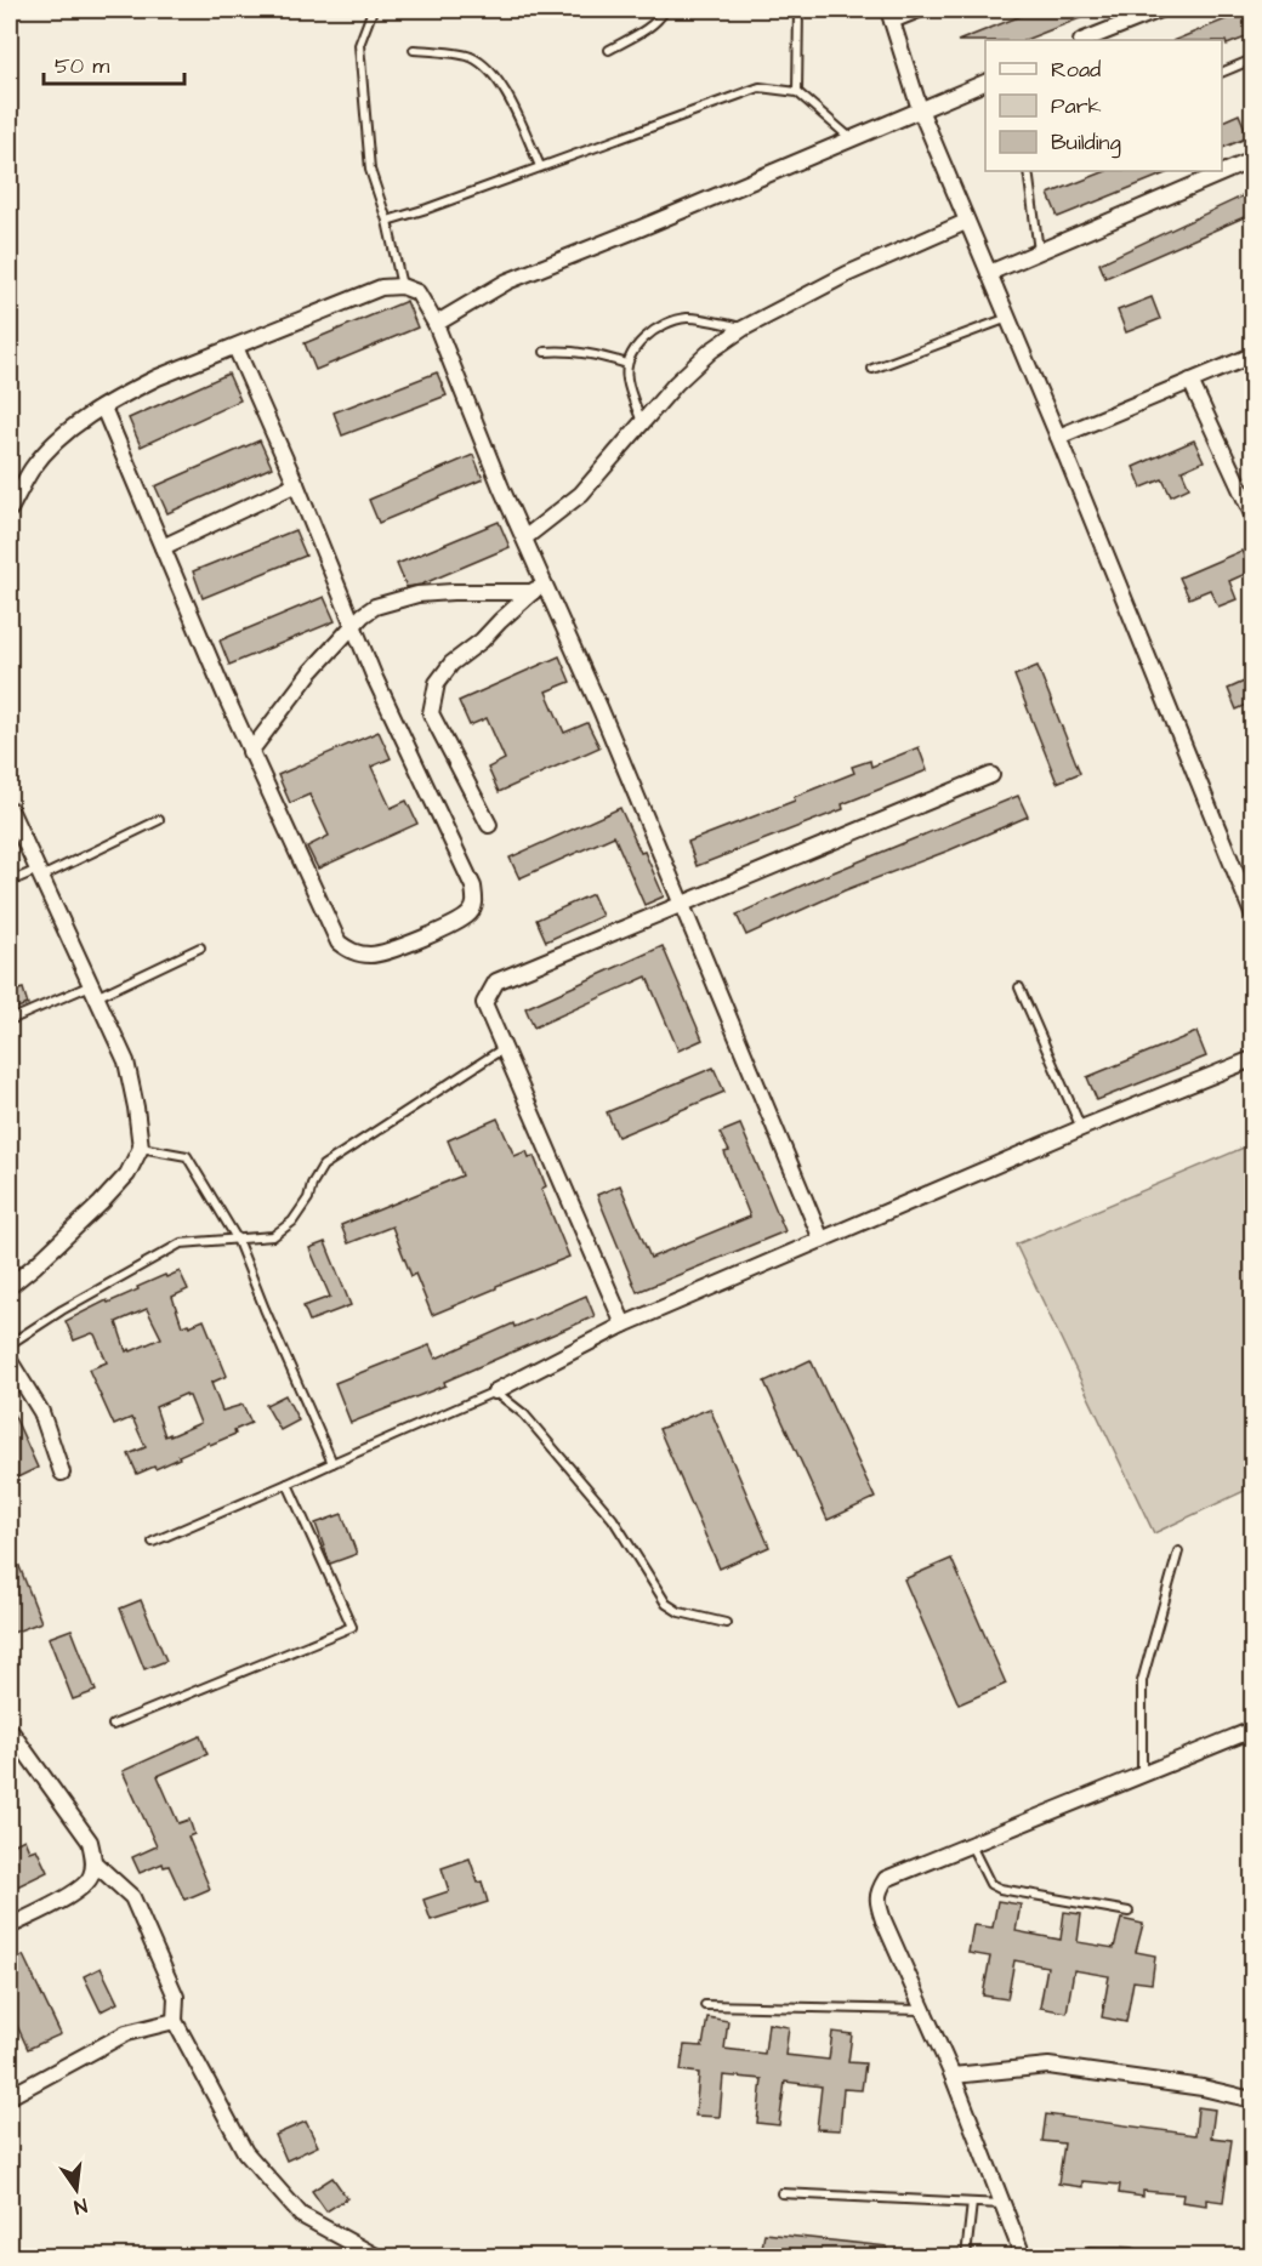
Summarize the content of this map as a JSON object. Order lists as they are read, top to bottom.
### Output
{
  "legend": ["Road", "Park", "Building"],
  "scale_bar": "50 m",
  "north": "bottom"
}
